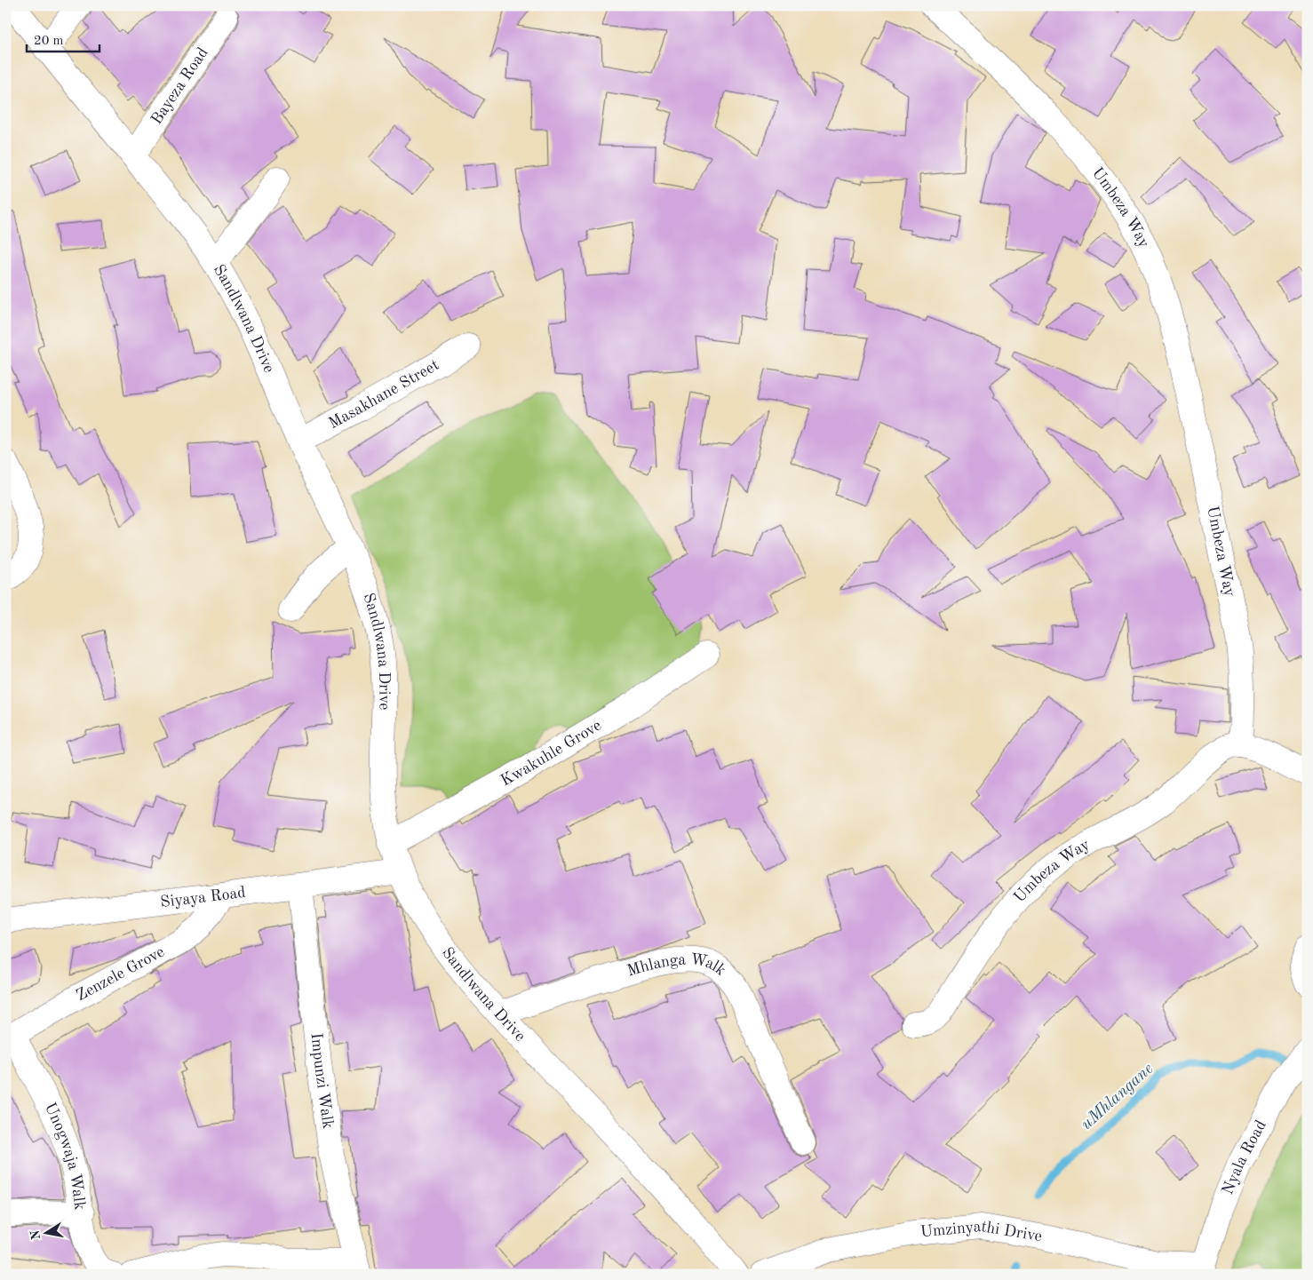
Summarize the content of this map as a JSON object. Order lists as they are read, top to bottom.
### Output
{
  "streets": {
    "street": [
      "Bayeza Road",
      "Umbeza Way",
      "Sandlwana Drive",
      "Masakhane Street",
      "Kwakuhle Grove",
      "Siyaya Road",
      "Zenzele Grove",
      "Mhlanga Walk",
      "Impunzi Walk",
      "Unogwaja Walk",
      "Nyala Road",
      "Umzinyathi Drive"
    ]
  },
  "crossings": [
    ["Bayeza Road", "Sandlwana Drive"],
    ["Sandlwana Drive", "Masakhane Street"],
    ["Sandlwana Drive", "Kwakuhle Grove"],
    ["Sandlwana Drive", "Siyaya Road"],
    ["Sandlwana Drive", "Mhlanga Walk"],
    ["Siyaya Road", "Zenzele Grove"],
    ["Siyaya Road", "Impunzi Walk"],
    ["Zenzele Grove", "Unogwaja Walk"],
    ["Nyala Road", "Umzinyathi Drive"]
  ],
  "water": ["uMhlangane"],
  "scale_bar": "20 m",
  "north": "left"
}
